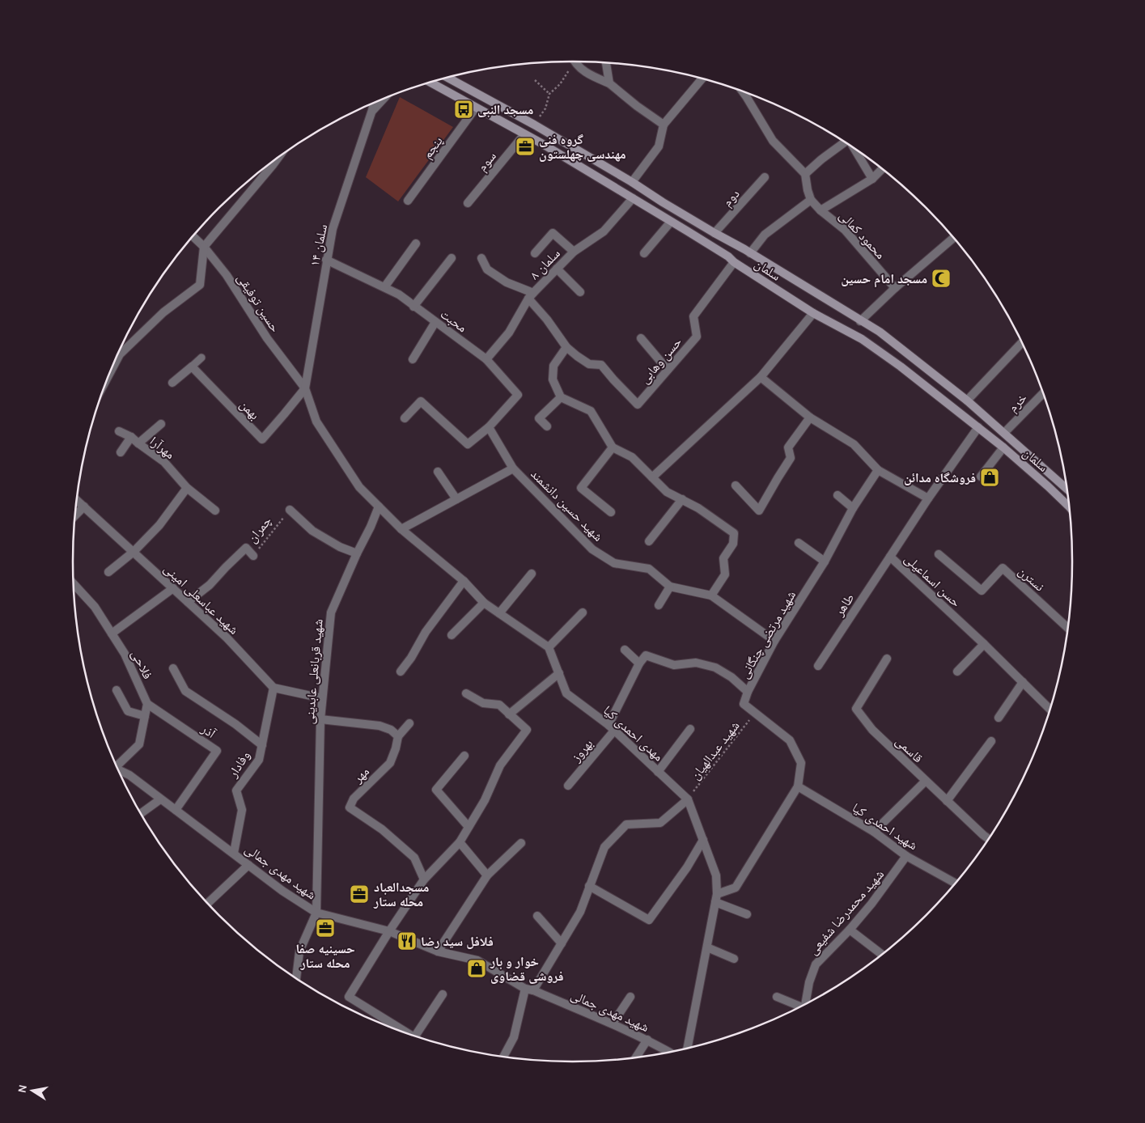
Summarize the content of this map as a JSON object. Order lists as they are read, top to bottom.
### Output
{
  "streets": {
    "main road": ["سلمان"],
    "street": [
      "پنجم",
      "سوم",
      "دوم",
      "محمود کمالی",
      "سلمان ۱۴",
      "سلمان ۸",
      "حسین توفیقی",
      "محبت",
      "حسن وهابی",
      "خرم",
      "بهمن",
      "مهرآرا",
      "شهید حسین دانشمند",
      "چمران",
      "نسترن",
      "حسن اسماعیلی",
      "شهید عباسعلی امینی",
      "طاهر",
      "شهید مرتضی چنگانی",
      "فلاحی",
      "شهید قربانعلی عابدینی",
      "آذر",
      "مهدی احمدی کیا",
      "قاسمی",
      "بهروز",
      "وفادار",
      "مهر",
      "شهید احمدی کیا",
      "شهید مهدی جمالی",
      "شهید محمدرضا شفیعی"
    ],
    "path": ["شهید عبدالهیان"]
  },
  "crossings": [
    ["پنجم", "سلمان"],
    ["سوم", "سلمان"],
    ["دوم", "سلمان"],
    ["سلمان ۱۴", "حسین توفیقی"],
    ["سلمان ۱۴", "محبت"],
    ["سلمان ۱۴", "بهمن"],
    ["سلمان ۸", "سلمان"],
    ["سلمان ۸", "محبت"],
    ["سلمان", "حسن وهابی"],
    ["سلمان", "خرم"],
    ["سلمان", "حسن اسماعیلی"],
    ["حسین توفیقی", "بهمن"],
    ["محبت", "شهید حسین دانشمند"],
    ["شهید حسین دانشمند", "شهید مرتضی چنگانی"],
    ["چمران", "شهید عباسعلی امینی"],
    ["حسن اسماعیلی", "طاهر"],
    ["شهید عباسعلی امینی", "وفادار"],
    ["شهید مرتضی چنگانی", "مهدی احمدی کیا"],
    ["شهید مرتضی چنگانی", "شهید عبدالهیان"],
    ["شهید مرتضی چنگانی", "شهید احمدی کیا"],
    ["فلاحی", "آذر"],
    ["شهید قربانعلی عابدینی", "شهید مهدی جمالی"],
    ["آذر", "شهید مهدی جمالی"],
    ["مهدی احمدی کیا", "بهروز"],
    ["مهدی احمدی کیا", "شهید عبدالهیان"],
    ["وفادار", "شهید مهدی جمالی"],
    ["شهید احمدی کیا", "شهید محمدرضا شفیعی"]
  ],
  "places": {
    "bus stop": ["مسجد النبی"],
    "office": ["گروه فنی مهندسی چهلستون", "مسجدالعباد محله ستار", "حسینیه صفا محله ستار"],
    "mosque": ["مسجد امام حسین"],
    "shop": ["فروشگاه مدائن", "خوار و بار فروشی قضاوی"],
    "restaurant": ["فلافل سید رضا"]
  },
  "north": "left"
}
